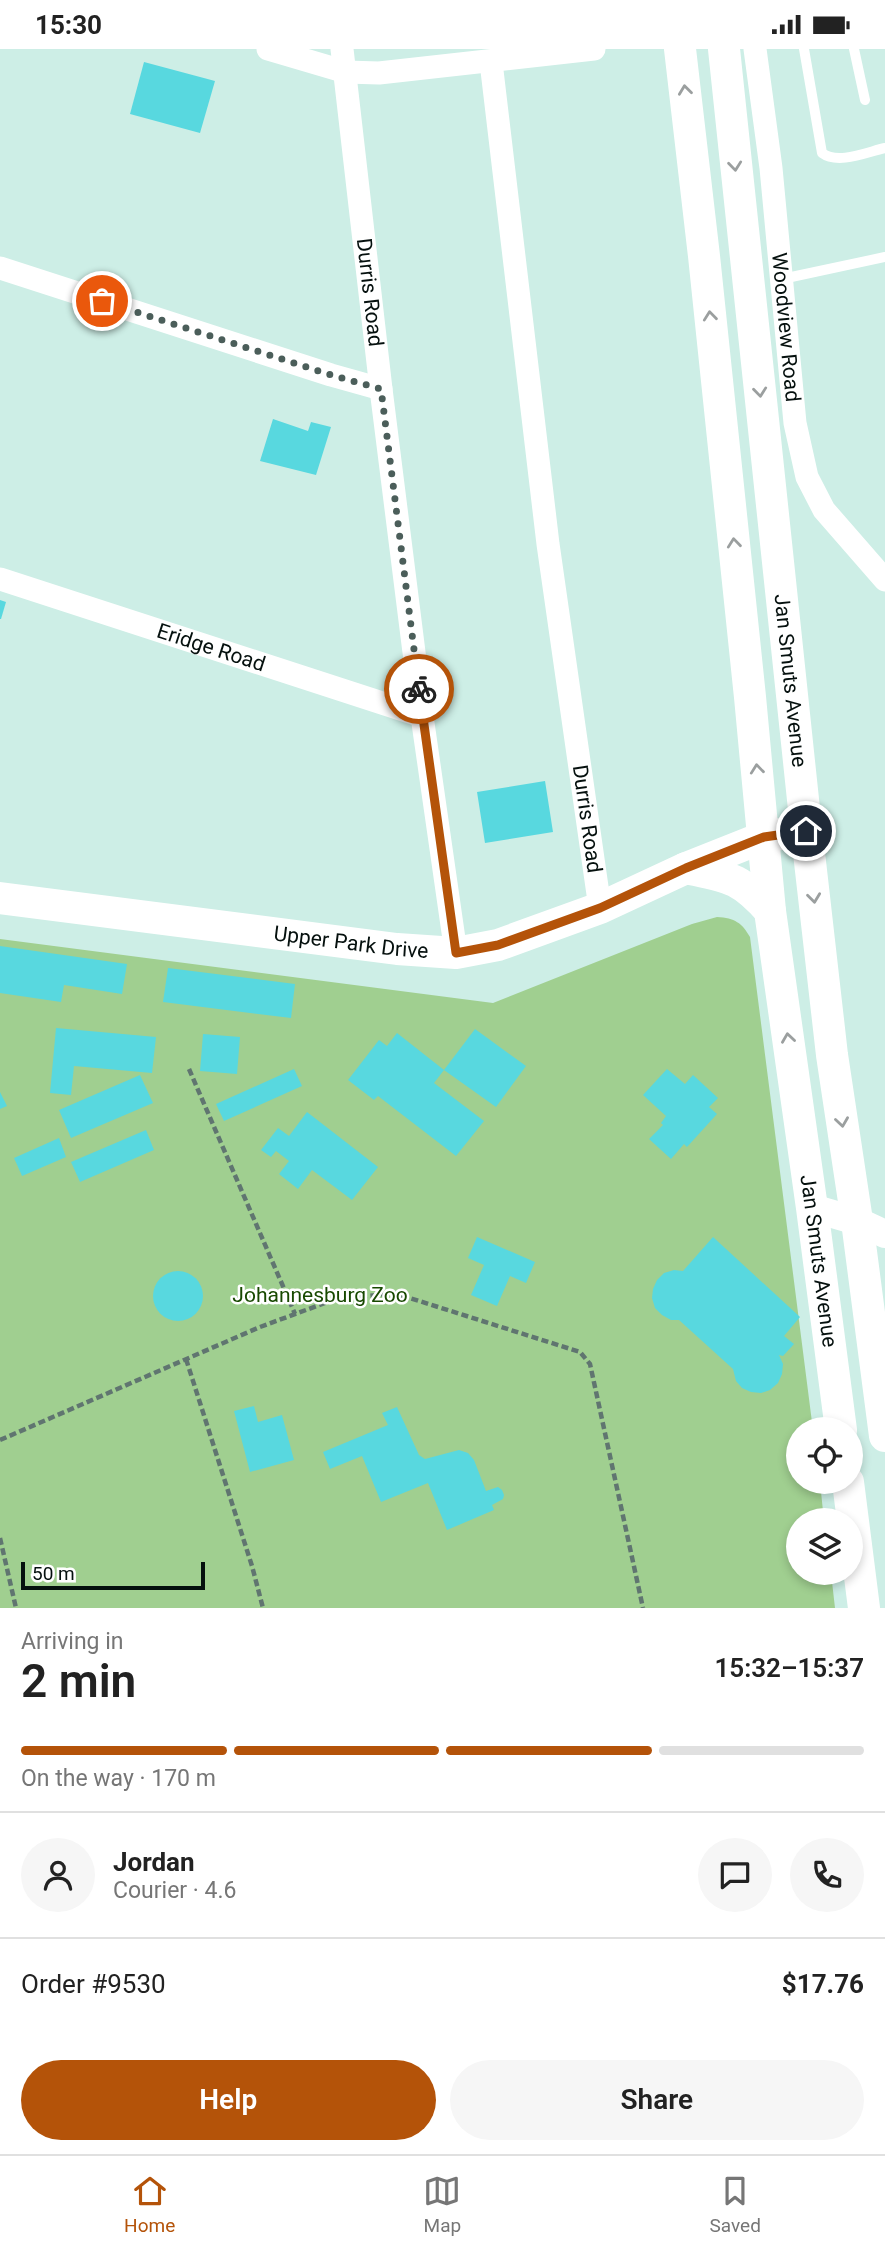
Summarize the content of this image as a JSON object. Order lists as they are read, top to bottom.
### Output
{
  "streets": {
    "main road": ["Jan Smuts Avenue", "Upper Park Drive"],
    "street": ["Durris Road", "Woodview Road", "Eridge Road"]
  },
  "crossings": [
    ["Durris Road", "Eridge Road"],
    ["Durris Road", "Upper Park Drive"],
    ["Jan Smuts Avenue", "Upper Park Drive"]
  ],
  "parks": ["Johannesburg Zoo"],
  "scale_bar": "50 m",
  "page": {
    "status": "15:30",
    "scale": "50 m",
    "heading": ["2 min", "Arriving in", "15:32–15:37"],
    "panel": [
      "Jordan",
      "Courier · 4.6",
      "Order #9530",
      "$17.76"
    ],
    "bar": "On the way · 170 m",
    "buttons": ["Help", "Share"],
    "tabs": ["Home", "Map", "Saved"]
  }
}
